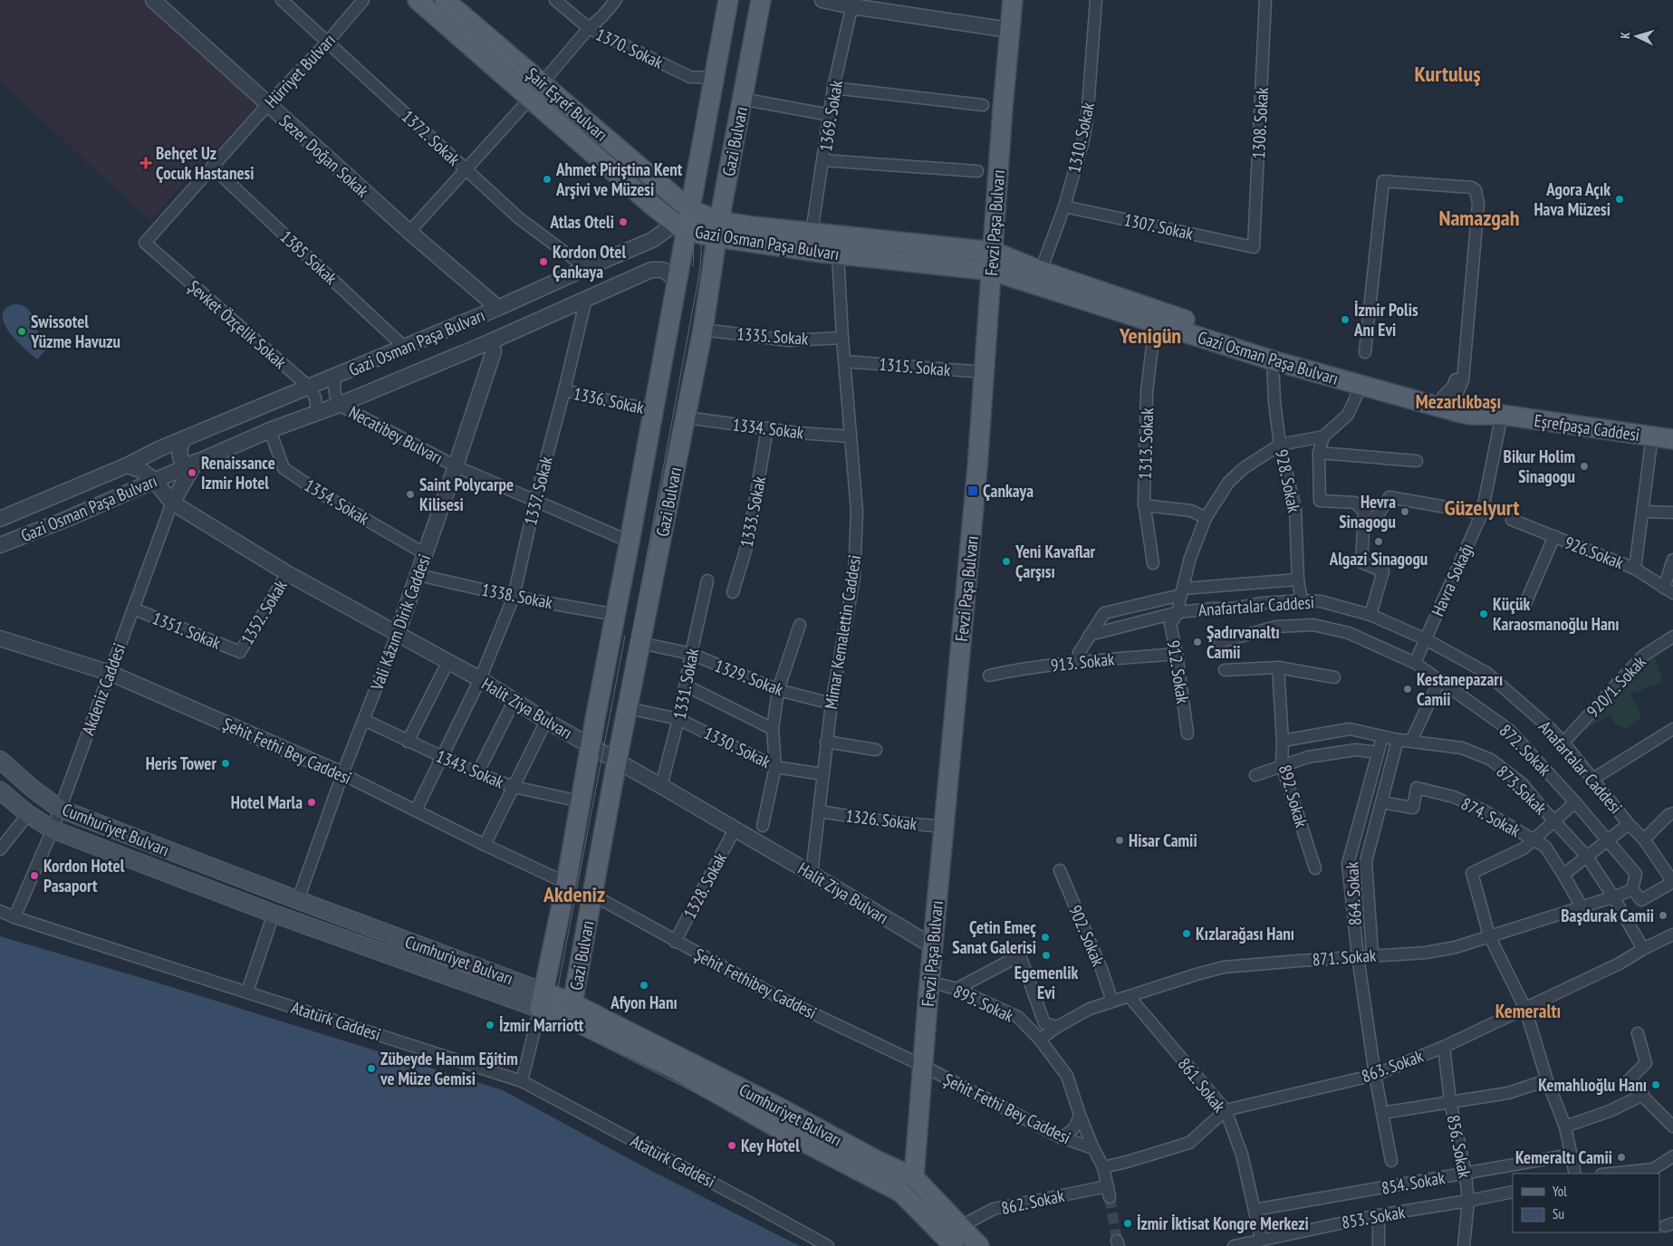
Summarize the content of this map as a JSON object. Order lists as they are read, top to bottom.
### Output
{
  "streets": {
    "main road": [
      "Şair Eşref Bulvarı",
      "Gazi Bulvarı",
      "Fevzi Paşa Bulvarı",
      "Gazi Osman Paşa Bulvarı",
      "Eşrefpaşa Caddesi",
      "Cumhuriyet Bulvarı"
    ],
    "street": [
      "1370. Sokak",
      "Hürriyet Bulvarı",
      "1369. Sokak",
      "1308. Sokak",
      "1372. Sokak",
      "1310. Sokak",
      "Sezer Doğan Sokak",
      "1307. Sokak",
      "1385 Sokak",
      "Şevket Özçelik Sokak",
      "1335. Sokak",
      "1315. Sokak",
      "1336. Sokak",
      "1334. Sokak",
      "Necatibey Bulvarı",
      "1313. Sokak",
      "928. Sokak",
      "1337. Sokak",
      "1354. Sokak",
      "1333. Sokak",
      "926.Sokak",
      "Havra Sokağı",
      "1338. Sokak",
      "Anafartalar Caddesi",
      "1352. Sokak",
      "Vali Kâzım Dirik Caddesi",
      "1351. Sokak",
      "Mimar Kemalettin Caddesi",
      "913. Sokak",
      "912. Sokak",
      "1329. Sokak",
      "1331. Sokak",
      "920/1. Sokak",
      "Akdeniz Caddesi",
      "Halit Ziya Bulvarı",
      "1330. Sokak",
      "872. Sokak",
      "Şehit Fethi Bey Caddesi",
      "1343. Sokak",
      "873.Sokak",
      "892. Sokak",
      "874. Sokak",
      "1326. Sokak",
      "1328. Sokak",
      "864. Sokak",
      "902. Sokak",
      "871. Sokak",
      "Şehit Fethibey Caddesi",
      "895. Sokak",
      "Atatürk Caddesi",
      "863. Sokak",
      "861. Sokak",
      "856. Sokak",
      "854. Sokak",
      "862. Sokak",
      "853. Sokak"
    ]
  },
  "crossings": [
    ["1370. Sokak", "Gazi Bulvarı"],
    ["Hürriyet Bulvarı", "1372. Sokak"],
    ["Hürriyet Bulvarı", "Sezer Doğan Sokak"],
    ["Hürriyet Bulvarı", "1385 Sokak"],
    ["Hürriyet Bulvarı", "Şevket Özçelik Sokak"],
    ["Şair Eşref Bulvarı", "Gazi Bulvarı"],
    ["Şair Eşref Bulvarı", "Gazi Osman Paşa Bulvarı"],
    ["1369. Sokak", "Gazi Osman Paşa Bulvarı"],
    ["1308. Sokak", "1307. Sokak"],
    ["1372. Sokak", "Gazi Osman Paşa Bulvarı"],
    ["1310. Sokak", "1307. Sokak"],
    ["1310. Sokak", "Gazi Osman Paşa Bulvarı"],
    ["Gazi Bulvarı", "Gazi Osman Paşa Bulvarı"],
    ["Gazi Bulvarı", "1335. Sokak"],
    ["Gazi Bulvarı", "1336. Sokak"],
    ["Gazi Bulvarı", "1334. Sokak"],
    ["Gazi Bulvarı", "Necatibey Bulvarı"],
    ["Gazi Bulvarı", "1338. Sokak"],
    ["Gazi Bulvarı", "1329. Sokak"],
    ["Gazi Bulvarı", "Halit Ziya Bulvarı"],
    ["Gazi Bulvarı", "1330. Sokak"],
    ["Gazi Bulvarı", "Şehit Fethi Bey Caddesi"],
    ["Gazi Bulvarı", "1343. Sokak"],
    ["Gazi Bulvarı", "Cumhuriyet Bulvarı"],
    ["Gazi Bulvarı", "Şehit Fethibey Caddesi"],
    ["Gazi Bulvarı", "Atatürk Caddesi"],
    ["Sezer Doğan Sokak", "Gazi Osman Paşa Bulvarı"],
    ["Fevzi Paşa Bulvarı", "Gazi Osman Paşa Bulvarı"],
    ["Fevzi Paşa Bulvarı", "1315. Sokak"],
    ["Fevzi Paşa Bulvarı", "Halit Ziya Bulvarı"],
    ["Fevzi Paşa Bulvarı", "Şehit Fethi Bey Caddesi"],
    ["Fevzi Paşa Bulvarı", "1326. Sokak"],
    ["Fevzi Paşa Bulvarı", "Cumhuriyet Bulvarı"],
    ["Fevzi Paşa Bulvarı", "Şehit Fethibey Caddesi"],
    ["Fevzi Paşa Bulvarı", "895. Sokak"],
    ["Gazi Osman Paşa Bulvarı", "1385 Sokak"],
    ["Gazi Osman Paşa Bulvarı", "Şevket Özçelik Sokak"],
    ["Gazi Osman Paşa Bulvarı", "Eşrefpaşa Caddesi"],
    ["Gazi Osman Paşa Bulvarı", "Necatibey Bulvarı"],
    ["Gazi Osman Paşa Bulvarı", "1313. Sokak"],
    ["Gazi Osman Paşa Bulvarı", "928. Sokak"],
    ["Gazi Osman Paşa Bulvarı", "1337. Sokak"],
    ["Gazi Osman Paşa Bulvarı", "1354. Sokak"],
    ["Gazi Osman Paşa Bulvarı", "Vali Kâzım Dirik Caddesi"],
    ["Gazi Osman Paşa Bulvarı", "Mimar Kemalettin Caddesi"],
    ["Gazi Osman Paşa Bulvarı", "Akdeniz Caddesi"],
    ["Gazi Osman Paşa Bulvarı", "Halit Ziya Bulvarı"],
    ["1335. Sokak", "Mimar Kemalettin Caddesi"],
    ["1315. Sokak", "Mimar Kemalettin Caddesi"],
    ["1336. Sokak", "1337. Sokak"],
    ["Eşrefpaşa Caddesi", "Havra Sokağı"],
    ["1334. Sokak", "1333. Sokak"],
    ["1334. Sokak", "Mimar Kemalettin Caddesi"],
    ["Necatibey Bulvarı", "1337. Sokak"],
    ["Necatibey Bulvarı", "Vali Kâzım Dirik Caddesi"],
    ["928. Sokak", "Anafartalar Caddesi"],
    ["1337. Sokak", "1338. Sokak"],
    ["1337. Sokak", "Halit Ziya Bulvarı"],
    ["1337. Sokak", "Şehit Fethi Bey Caddesi"],
    ["1337. Sokak", "1343. Sokak"],
    ["1354. Sokak", "Vali Kâzım Dirik Caddesi"],
    ["Havra Sokağı", "Anafartalar Caddesi"],
    ["Havra Sokağı", "872. Sokak"],
    ["1338. Sokak", "Vali Kâzım Dirik Caddesi"],
    ["Anafartalar Caddesi", "912. Sokak"],
    ["Anafartalar Caddesi", "920/1. Sokak"],
    ["1352. Sokak", "1351. Sokak"],
    ["1352. Sokak", "Halit Ziya Bulvarı"],
    ["Vali Kâzım Dirik Caddesi", "Halit Ziya Bulvarı"],
    ["Vali Kâzım Dirik Caddesi", "Şehit Fethi Bey Caddesi"],
    ["Vali Kâzım Dirik Caddesi", "1343. Sokak"],
    ["Vali Kâzım Dirik Caddesi", "Cumhuriyet Bulvarı"],
    ["1351. Sokak", "Akdeniz Caddesi"],
    ["Mimar Kemalettin Caddesi", "1329. Sokak"],
    ["Mimar Kemalettin Caddesi", "Halit Ziya Bulvarı"],
    ["Mimar Kemalettin Caddesi", "1330. Sokak"],
    ["Mimar Kemalettin Caddesi", "1326. Sokak"],
    ["913. Sokak", "912. Sokak"],
    ["1329. Sokak", "1331. Sokak"],
    ["1331. Sokak", "Halit Ziya Bulvarı"],
    ["1331. Sokak", "1330. Sokak"],
    ["Akdeniz Caddesi", "Halit Ziya Bulvarı"],
    ["Akdeniz Caddesi", "Şehit Fethi Bey Caddesi"],
    ["Akdeniz Caddesi", "Cumhuriyet Bulvarı"],
    ["Akdeniz Caddesi", "Atatürk Caddesi"],
    ["Halit Ziya Bulvarı", "1328. Sokak"],
    ["872. Sokak", "871. Sokak"],
    ["Şehit Fethi Bey Caddesi", "Şehit Fethibey Caddesi"],
    ["Şehit Fethi Bey Caddesi", "895. Sokak"],
    ["873.Sokak", "892. Sokak"],
    ["873.Sokak", "864. Sokak"],
    ["873.Sokak", "871. Sokak"],
    ["873.Sokak", "863. Sokak"],
    ["874. Sokak", "871. Sokak"],
    ["1328. Sokak", "Şehit Fethibey Caddesi"],
    ["864. Sokak", "871. Sokak"],
    ["864. Sokak", "863. Sokak"],
    ["902. Sokak", "871. Sokak"],
    ["871. Sokak", "895. Sokak"],
    ["871. Sokak", "861. Sokak"],
    ["895. Sokak", "863. Sokak"],
    ["895. Sokak", "862. Sokak"],
    ["863. Sokak", "861. Sokak"],
    ["863. Sokak", "856. Sokak"],
    ["861. Sokak", "854. Sokak"],
    ["861. Sokak", "853. Sokak"],
    ["856. Sokak", "854. Sokak"],
    ["856. Sokak", "853. Sokak"]
  ],
  "districts": [
    "Kurtuluş",
    "Namazgah",
    "Yenigün",
    "Mezarlıkbaşı",
    "Güzelyurt",
    "Akdeniz",
    "Kemeraltı"
  ],
  "places": {
    "health": ["Behçet Uz Çocuk Hastanesi"],
    "other": [
      "Ahmet Piriştina Kent Arşivi ve Müzesi",
      "Agora Açık Hava Müzesi",
      "Atlas Oteli",
      "Kordon Otel Çankaya",
      "İzmir Polis Anı Evi",
      "Swissotel Yüzme Havuzu",
      "Bikur Holim Sinagogu",
      "Renaissance Izmir Hotel",
      "Saint Polycarpe Kilisesi",
      "Hevra Sinagogu",
      "Algazi Sinagogu",
      "Yeni Kavaflar Çarşısı",
      "Küçük Karaosmanoğlu Hanı",
      "Şadırvanaltı Camii",
      "Kestanepazarı Camii",
      "Heris Tower",
      "Hotel Marla",
      "Hisar Camii",
      "Kordon Hotel Pasaport",
      "Başdurak Camii",
      "Kızlarağası Hanı",
      "Çetin Emeç Sanat Galerisi",
      "Egemenlik Evi",
      "Afyon Hanı",
      "İzmir Marriott",
      "Zübeyde Hanım Eğitim ve Müze Gemisi",
      "Kemahlıoğlu Hanı",
      "Key Hotel",
      "Kemeraltı Camii",
      "İzmir İktisat Kongre Merkezi"
    ],
    "transit": ["Çankaya"]
  },
  "legend": ["Yol", "Su"],
  "north": "left"
}
